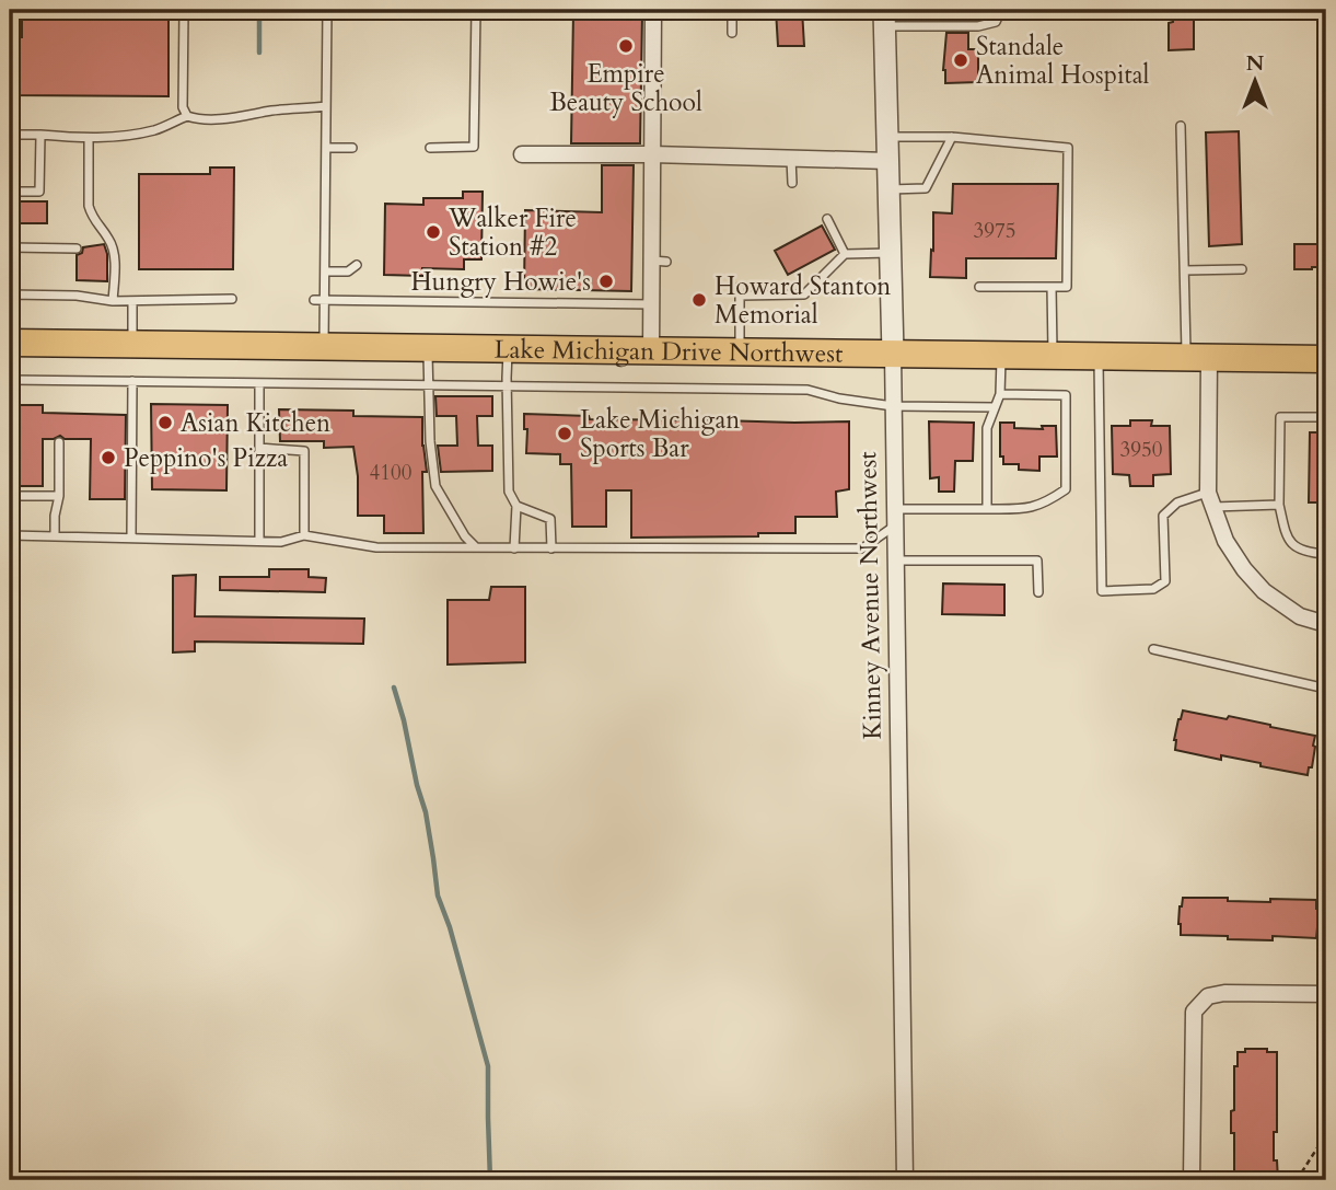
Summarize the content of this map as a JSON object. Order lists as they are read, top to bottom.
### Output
{
  "streets": {
    "highway": ["Lake Michigan Drive Northwest"],
    "street": ["Kinney Avenue Northwest"]
  },
  "crossings": [
    ["Lake Michigan Drive Northwest", "Kinney Avenue Northwest"]
  ],
  "places": [
    "Empire Beauty School",
    "Standale Animal Hospital",
    "Walker Fire Station #2",
    "Hungry Howie's",
    "Howard Stanton Memorial",
    "Asian Kitchen",
    "Lake Michigan Sports Bar",
    "Peppino's Pizza"
  ],
  "house_numbers": ["3975", "3950", "4100"],
  "north": "top"
}
